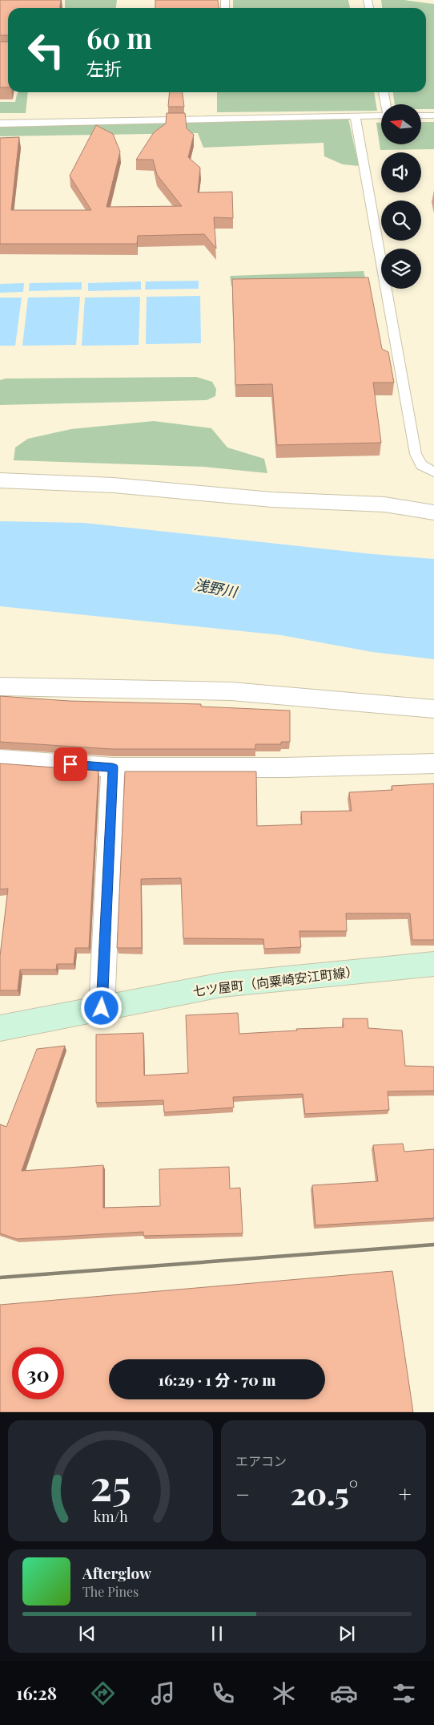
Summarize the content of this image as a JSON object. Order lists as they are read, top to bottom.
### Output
{
  "streets": {
    "main road": ["七ツ屋町（向粟崎安江町線）"]
  },
  "water": ["浅野川"],
  "north": "left",
  "page": {
    "turn": ["60 m", "左折"],
    "limit": "30",
    "trip": "16:29 · 1 分 · 70 m",
    "tile": "エアコン",
    "heat": ["−", "20.5°", "+"],
    "song": ["Afterglow", "The Pines"],
    "tabs": "16:28",
    "gauge": ["25", "km/h"]
  }
}
